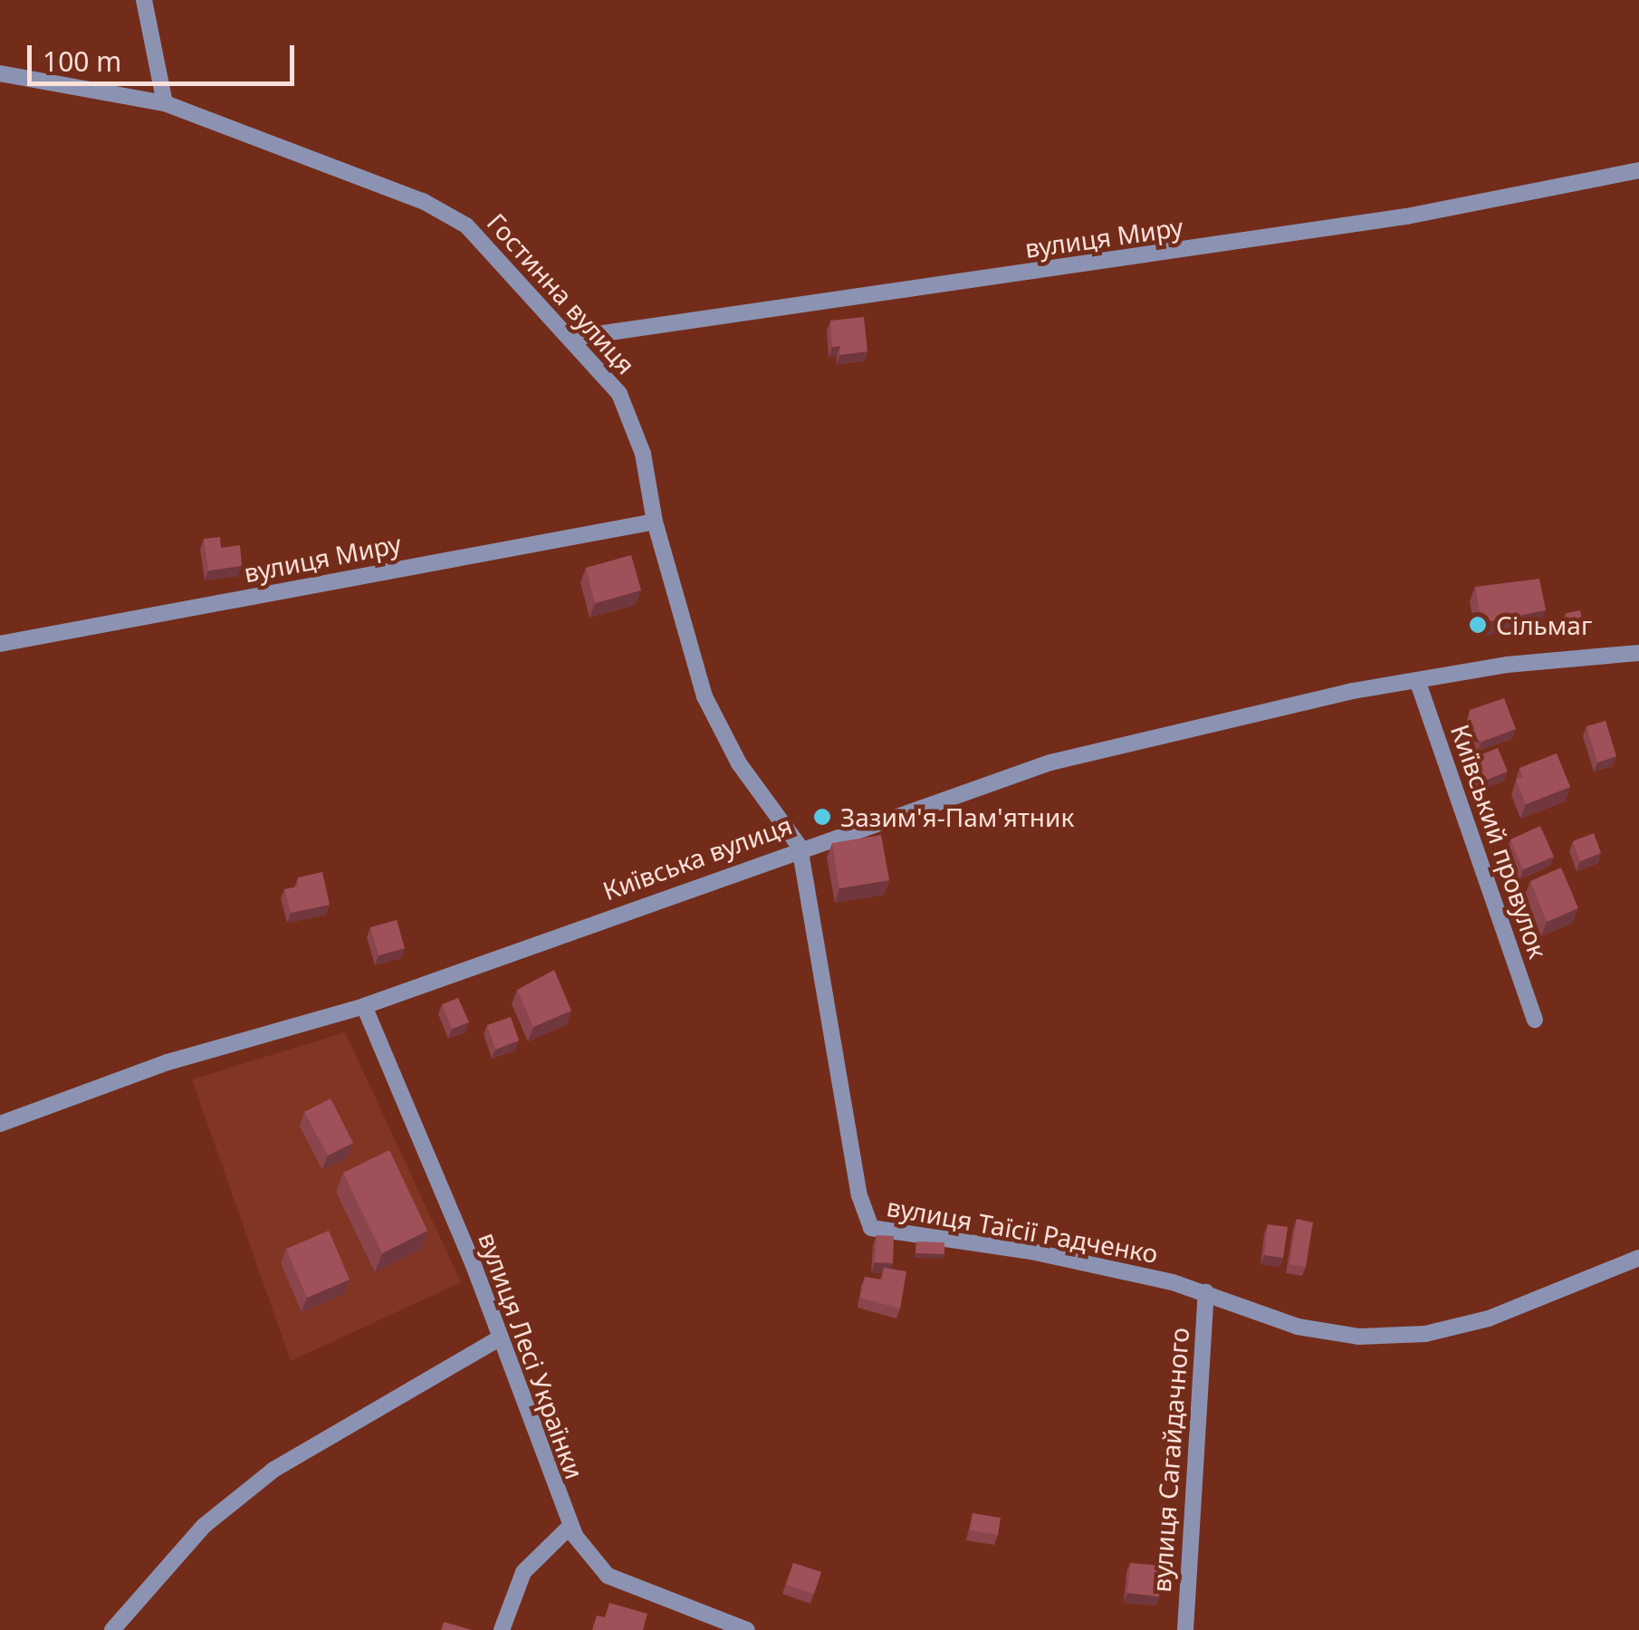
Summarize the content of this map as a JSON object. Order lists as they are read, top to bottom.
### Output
{
  "streets": {
    "street": [
      "вулиця Миру",
      "Гостинна вулиця",
      "Київський провулок",
      "Київська вулиця",
      "вулиця Таїсії Радченко",
      "вулиця Лесі Українки",
      "вулиця Сагайдачного"
    ]
  },
  "crossings": [
    ["вулиця Миру", "Гостинна вулиця"],
    ["Гостинна вулиця", "Київська вулиця"],
    ["Гостинна вулиця", "вулиця Таїсії Радченко"],
    ["Київський провулок", "Київська вулиця"],
    ["Київська вулиця", "вулиця Таїсії Радченко"],
    ["Київська вулиця", "вулиця Лесі Українки"],
    ["вулиця Таїсії Радченко", "вулиця Сагайдачного"]
  ],
  "places": ["Сільмаг", "Зазим'я-Пам'ятник"],
  "scale_bar": "100 m"
}
